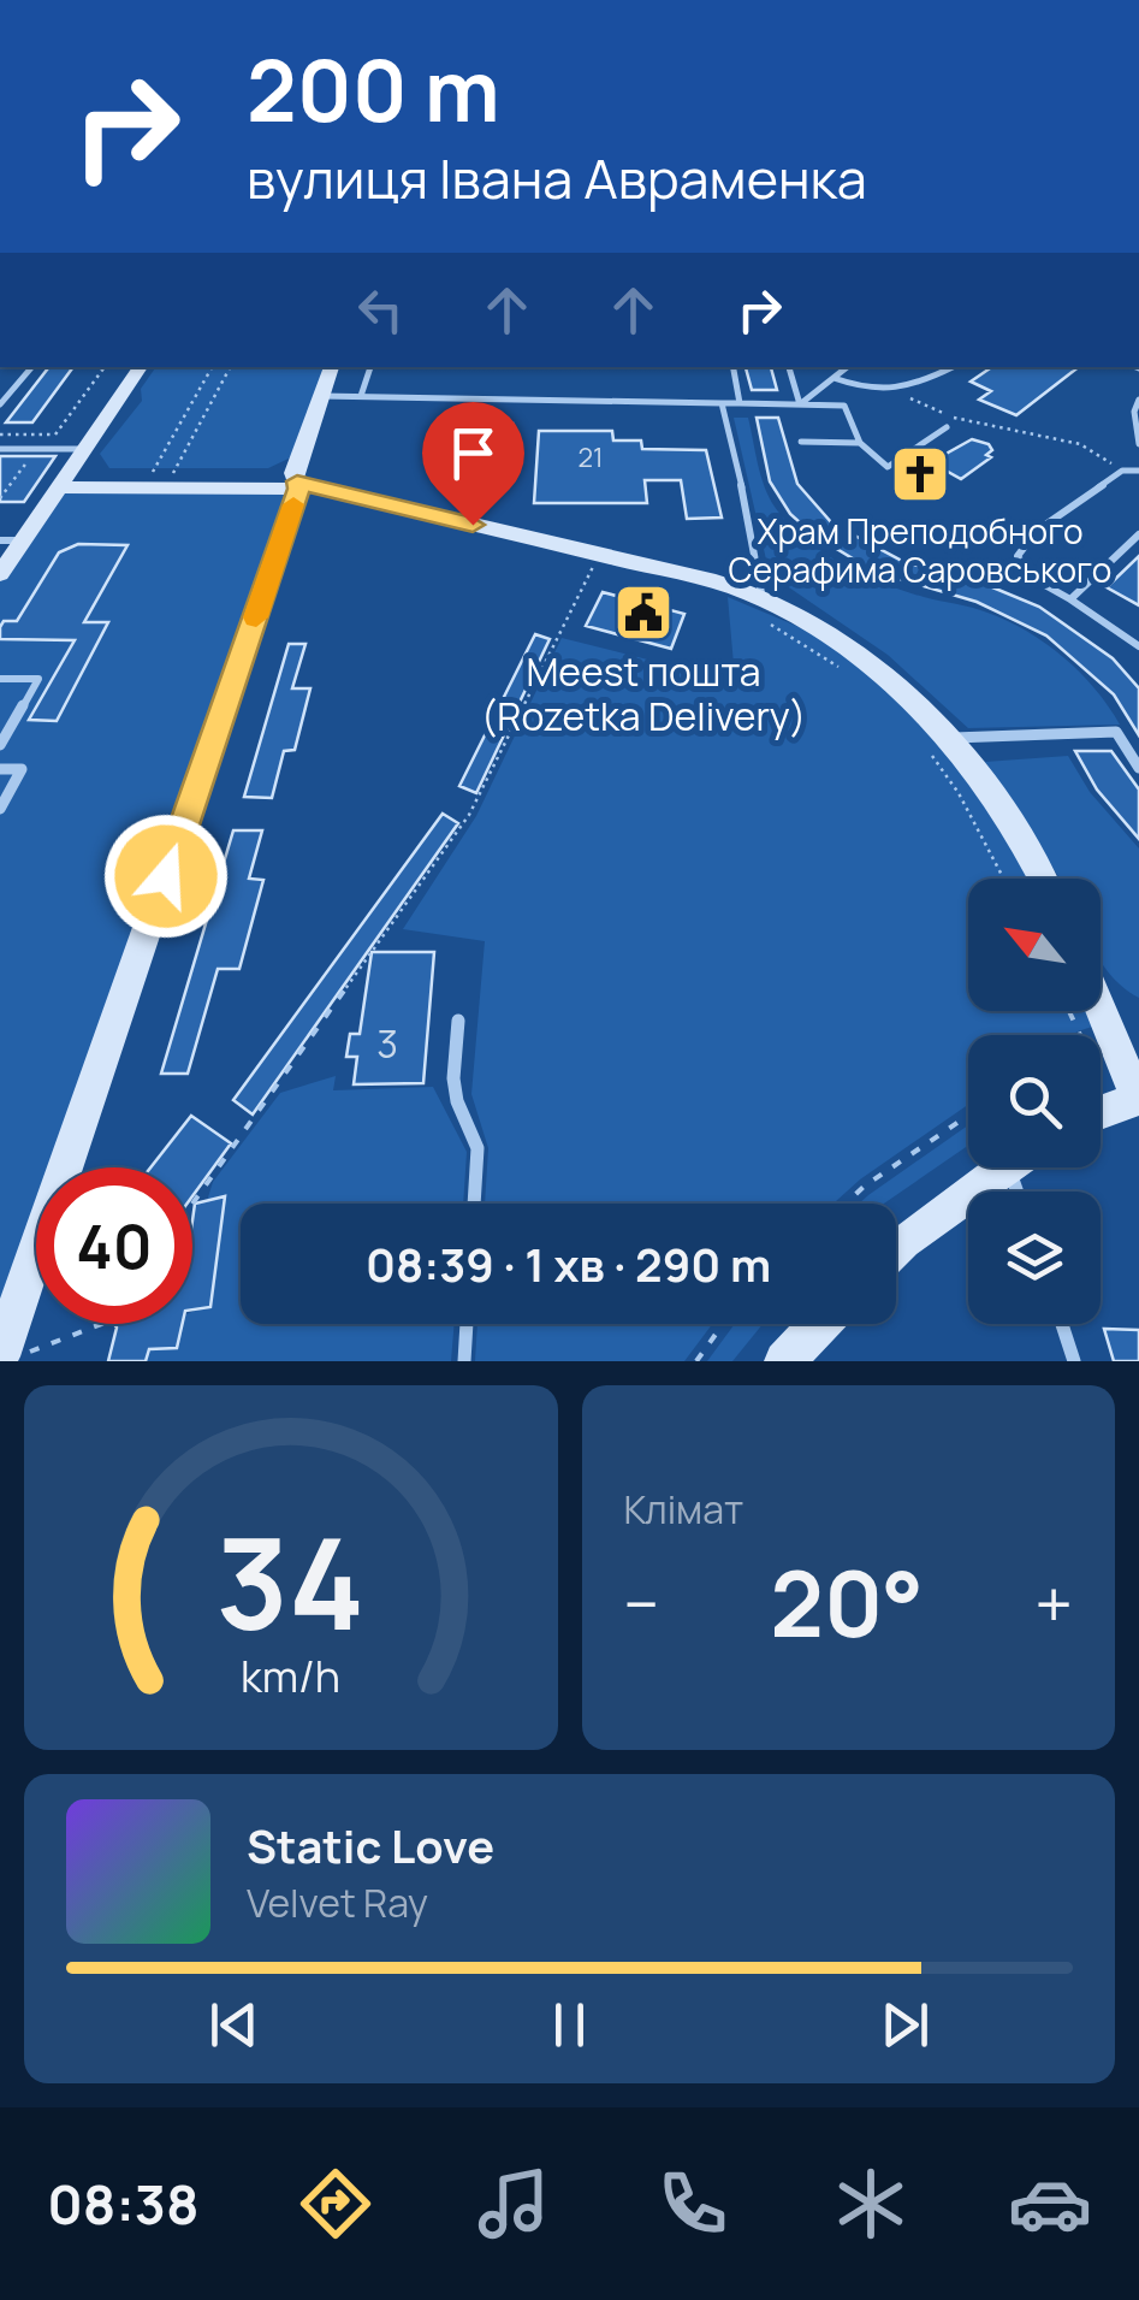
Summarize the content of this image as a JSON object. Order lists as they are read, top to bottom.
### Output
{
  "places": {
    "church": ["Храм Преподобного Серафима Саровського"],
    "public building": ["Meest пошта (Rozetka Delivery)"]
  },
  "house_numbers": ["21", "3"],
  "north": "top left",
  "page": {
    "turn": ["200 m", "вулиця Івана Авраменка"],
    "limit": "40",
    "trip": "08:39 · 1 хв · 290 m",
    "tile": "Клімат",
    "heat": ["−", "20°", "+"],
    "song": ["Static Love", "Velvet Ray"],
    "tabs": "08:38",
    "gauge": ["34", "km/h"]
  }
}
